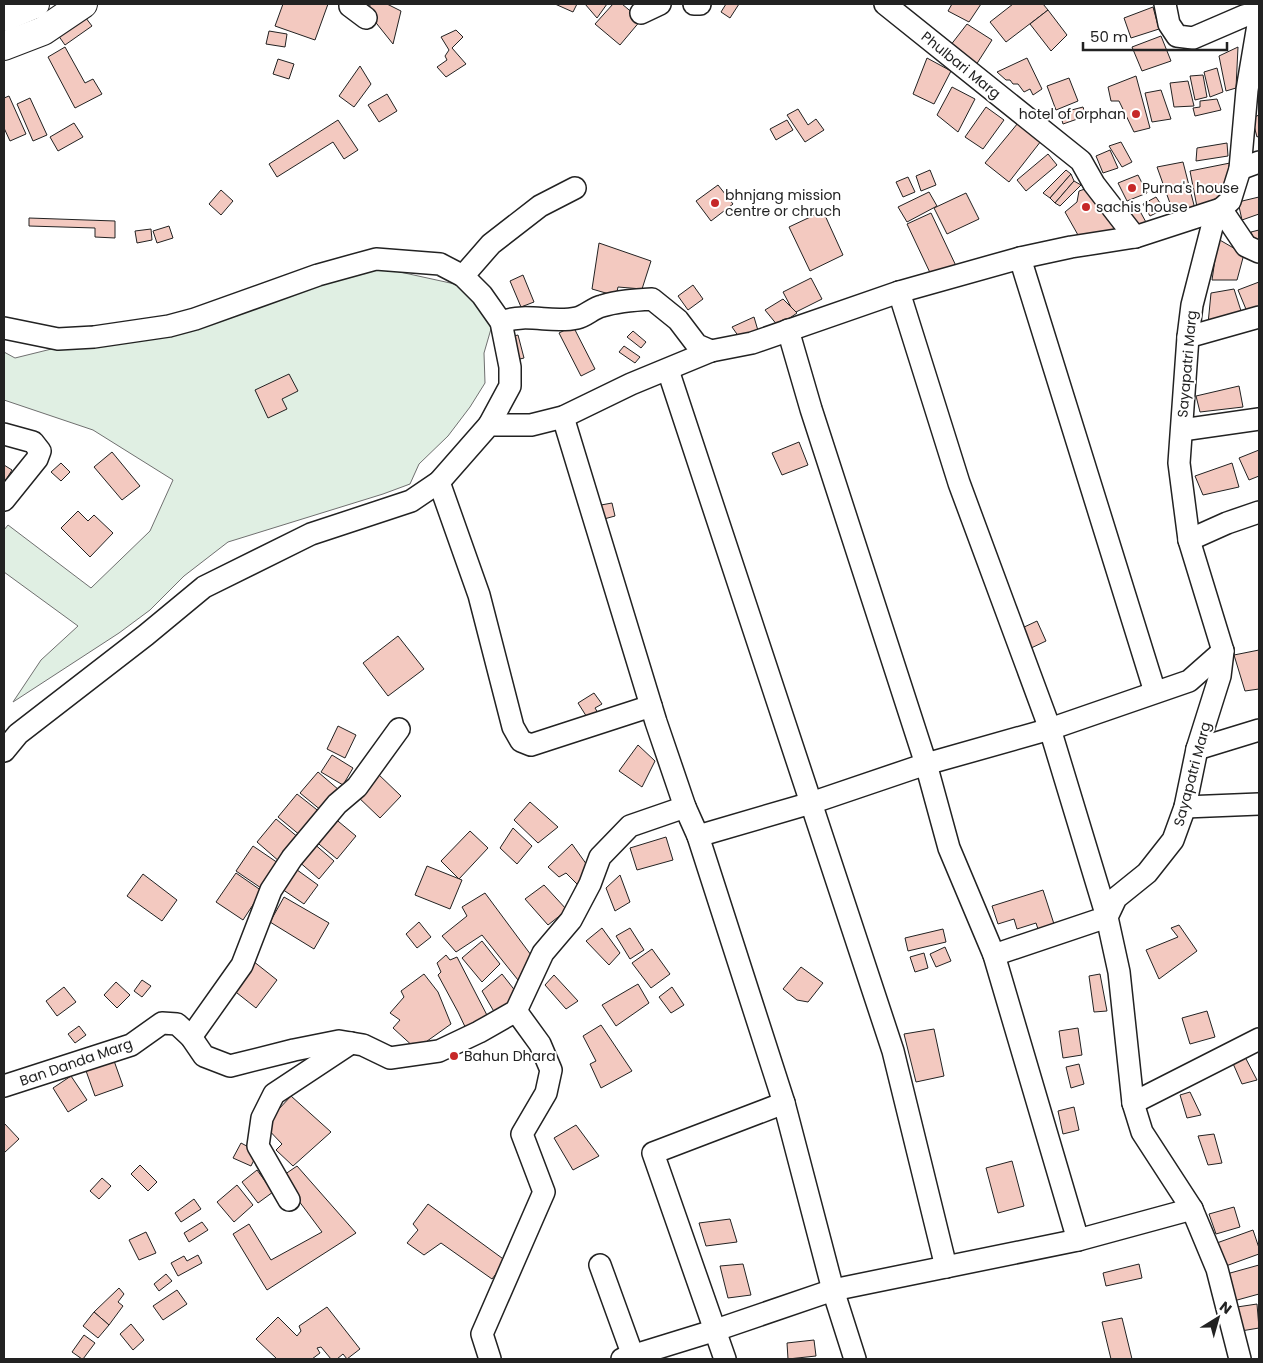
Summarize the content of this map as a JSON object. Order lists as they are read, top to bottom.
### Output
{
  "streets": {
    "street": ["Phulbari Marg", "Sayapatri Marg", "Ban Danda Marg"]
  },
  "places": [
    "hotel of orphan",
    "Purna's house",
    "bhnjang mission centre or chruch",
    "sachis house",
    "Bahun Dhara"
  ],
  "scale_bar": "50 m",
  "north": "top right"
}
